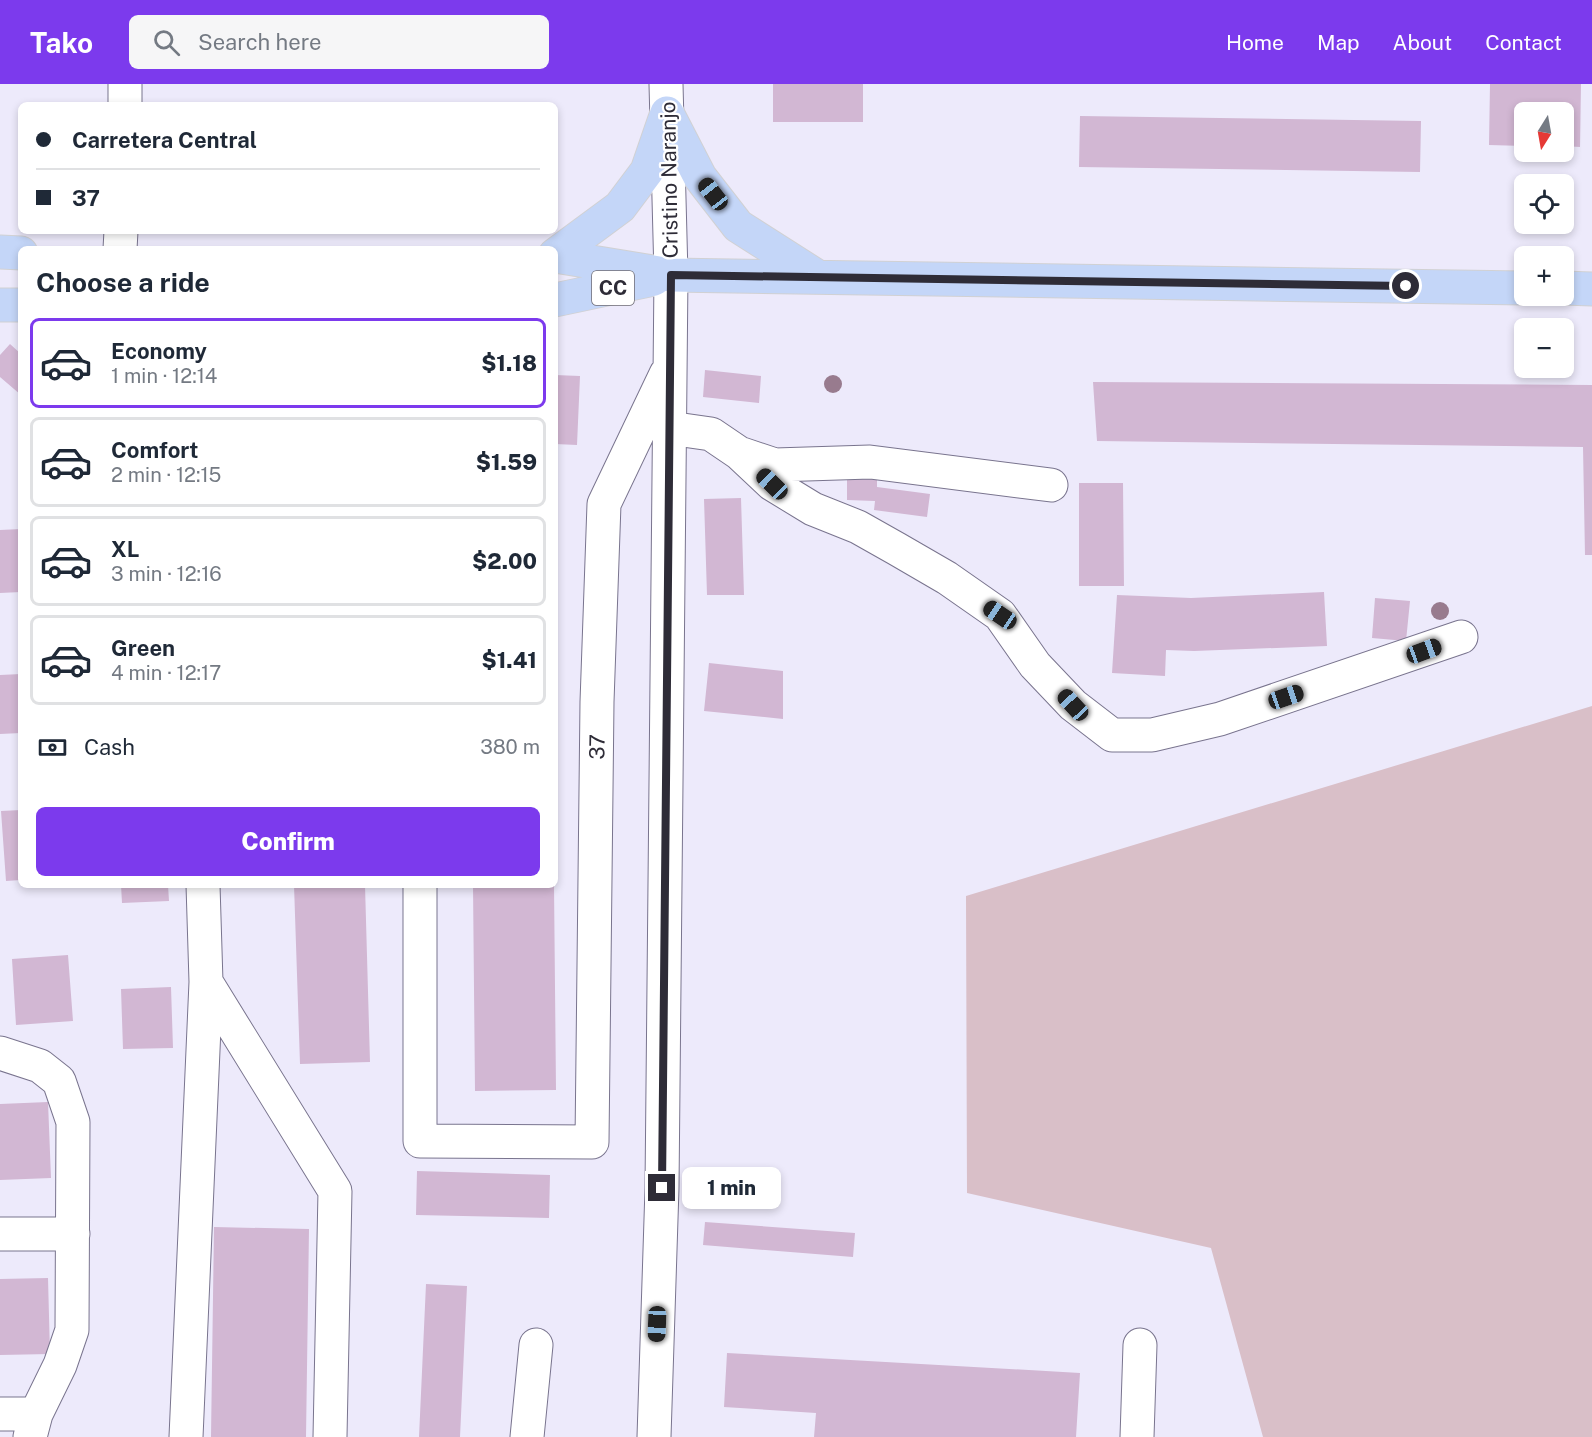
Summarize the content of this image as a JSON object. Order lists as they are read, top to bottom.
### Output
{
  "streets": {
    "main road": ["CC"],
    "street": ["Cristino Naranjo", "37"]
  },
  "crossings": [
    ["Cristino Naranjo", "CC"],
    ["Cristino Naranjo", "37"],
    ["CC", "37"]
  ],
  "north": "bottom",
  "page": {
    "header": "Tako",
    "search": "Search here",
    "nav": [
      "Home",
      "Map",
      "About",
      "Contact"
    ],
    "map_buttons": ["+", "−"],
    "banner": ["Carretera Central", "37"],
    "heading": "Choose a ride",
    "list": [
      {
        "name": "Economy",
        "note": "1 min · 12:14",
        "value": "$1.18"
      },
      {
        "name": "Comfort",
        "note": "2 min · 12:15",
        "value": "$1.59"
      },
      {
        "name": "XL",
        "note": "3 min · 12:16",
        "value": "$2.00"
      },
      {
        "name": "Green",
        "note": "4 min · 12:17",
        "value": "$1.41"
      }
    ],
    "pay": ["Cash", "380 m"],
    "buttons": "Confirm",
    "bubble": "1 min"
  }
}
